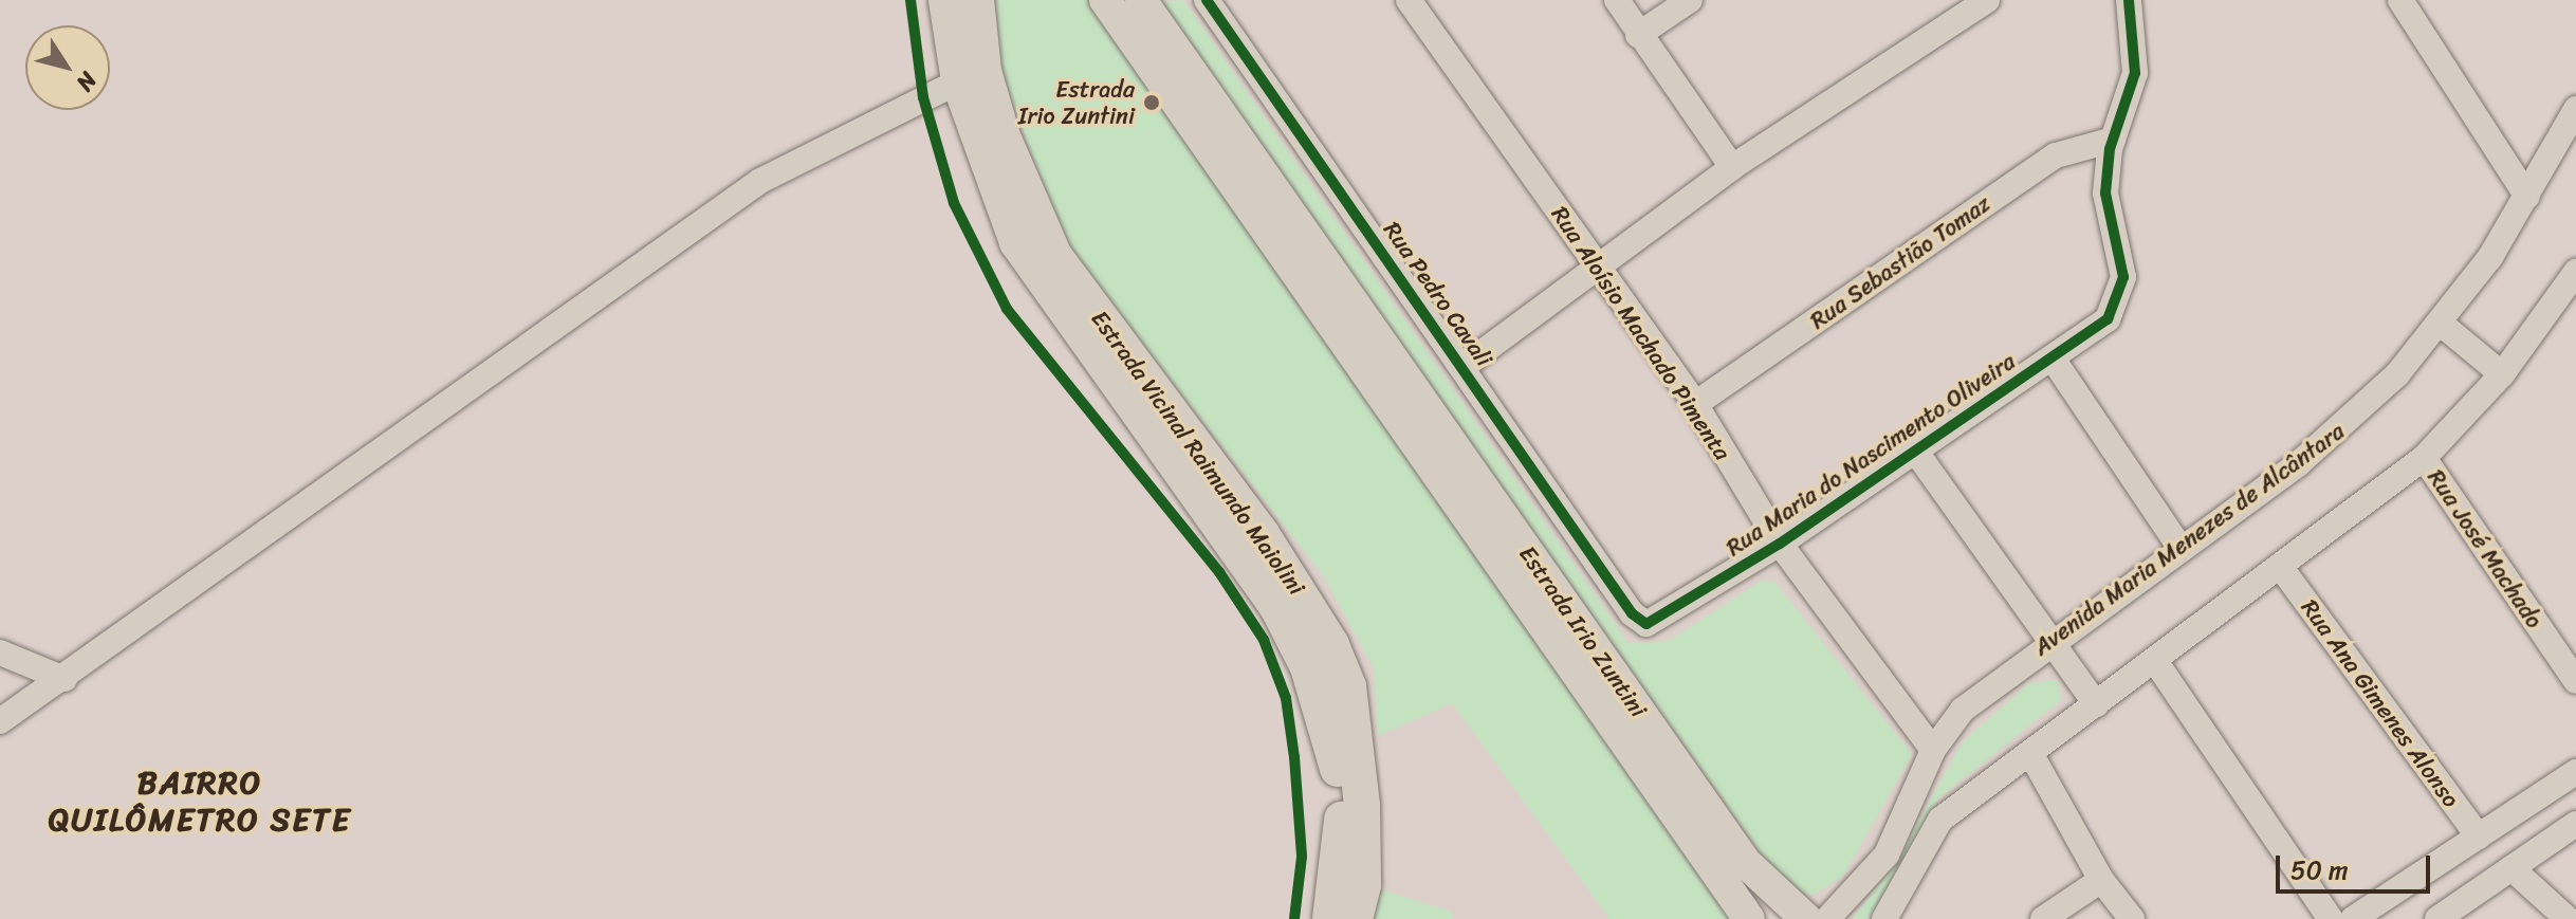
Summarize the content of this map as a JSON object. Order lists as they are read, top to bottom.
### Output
{
  "streets": {
    "main road": ["Estrada Vicinal Raimundo Maiolini"],
    "street": [
      "Rua Sebastião Tomaz",
      "Rua Pedro Cavali",
      "Rua Aloísio Machado Pimenta",
      "Rua Maria do Nascimento Oliveira",
      "Avenida Maria Menezes de Alcântara",
      "Rua José Machado",
      "Estrada Irio Zuntini",
      "Rua Ana Gimenes Alonso"
    ]
  },
  "crossings": [
    ["Rua Sebastião Tomaz", "Rua Aloísio Machado Pimenta"],
    ["Rua Sebastião Tomaz", "Rua Maria do Nascimento Oliveira"],
    ["Rua Pedro Cavali", "Rua Maria do Nascimento Oliveira"],
    ["Rua Aloísio Machado Pimenta", "Rua Maria do Nascimento Oliveira"],
    ["Rua Aloísio Machado Pimenta", "Avenida Maria Menezes de Alcântara"]
  ],
  "districts": ["BAIRRO QUILÔMETRO SETE"],
  "places": ["Estrada Irio Zuntini"],
  "scale_bar": "50 m",
  "north": "bottom right"
}
